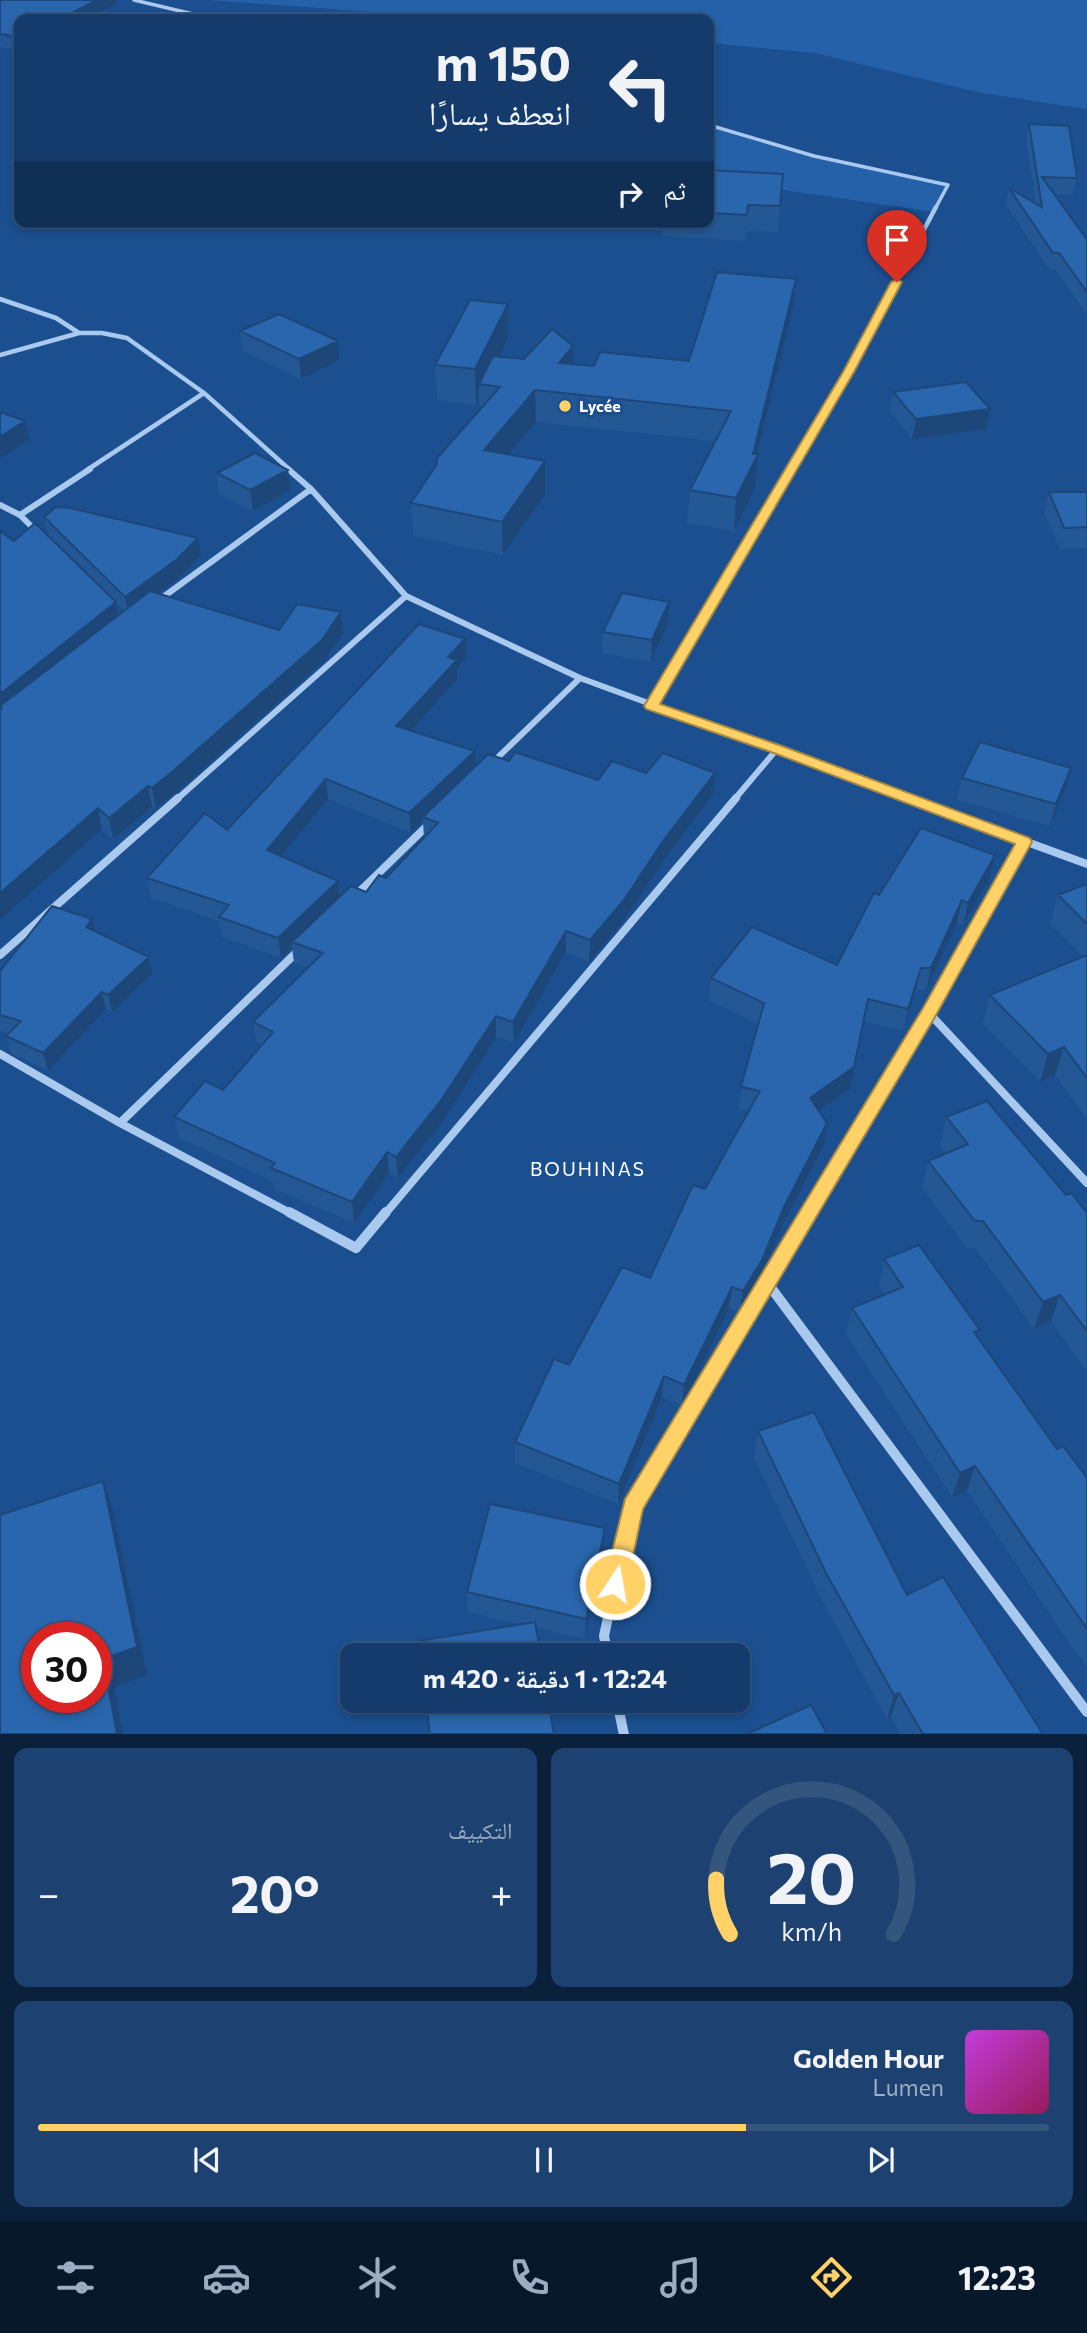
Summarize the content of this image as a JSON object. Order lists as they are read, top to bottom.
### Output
{
  "districts": ["BOUHINAS"],
  "places": ["Lycée"],
  "page": {
    "turn": ["150 m", "انعطف يسارًا"],
    "then": "ثم",
    "limit": "30",
    "trip": "12:24 · 1 دقيقة · 420 m",
    "tile": "التكييف",
    "heat": ["−", "20°", "+"],
    "song": ["Golden Hour", "Lumen"],
    "tabs": "12:23",
    "gauge": ["20", "km/h"]
  }
}
